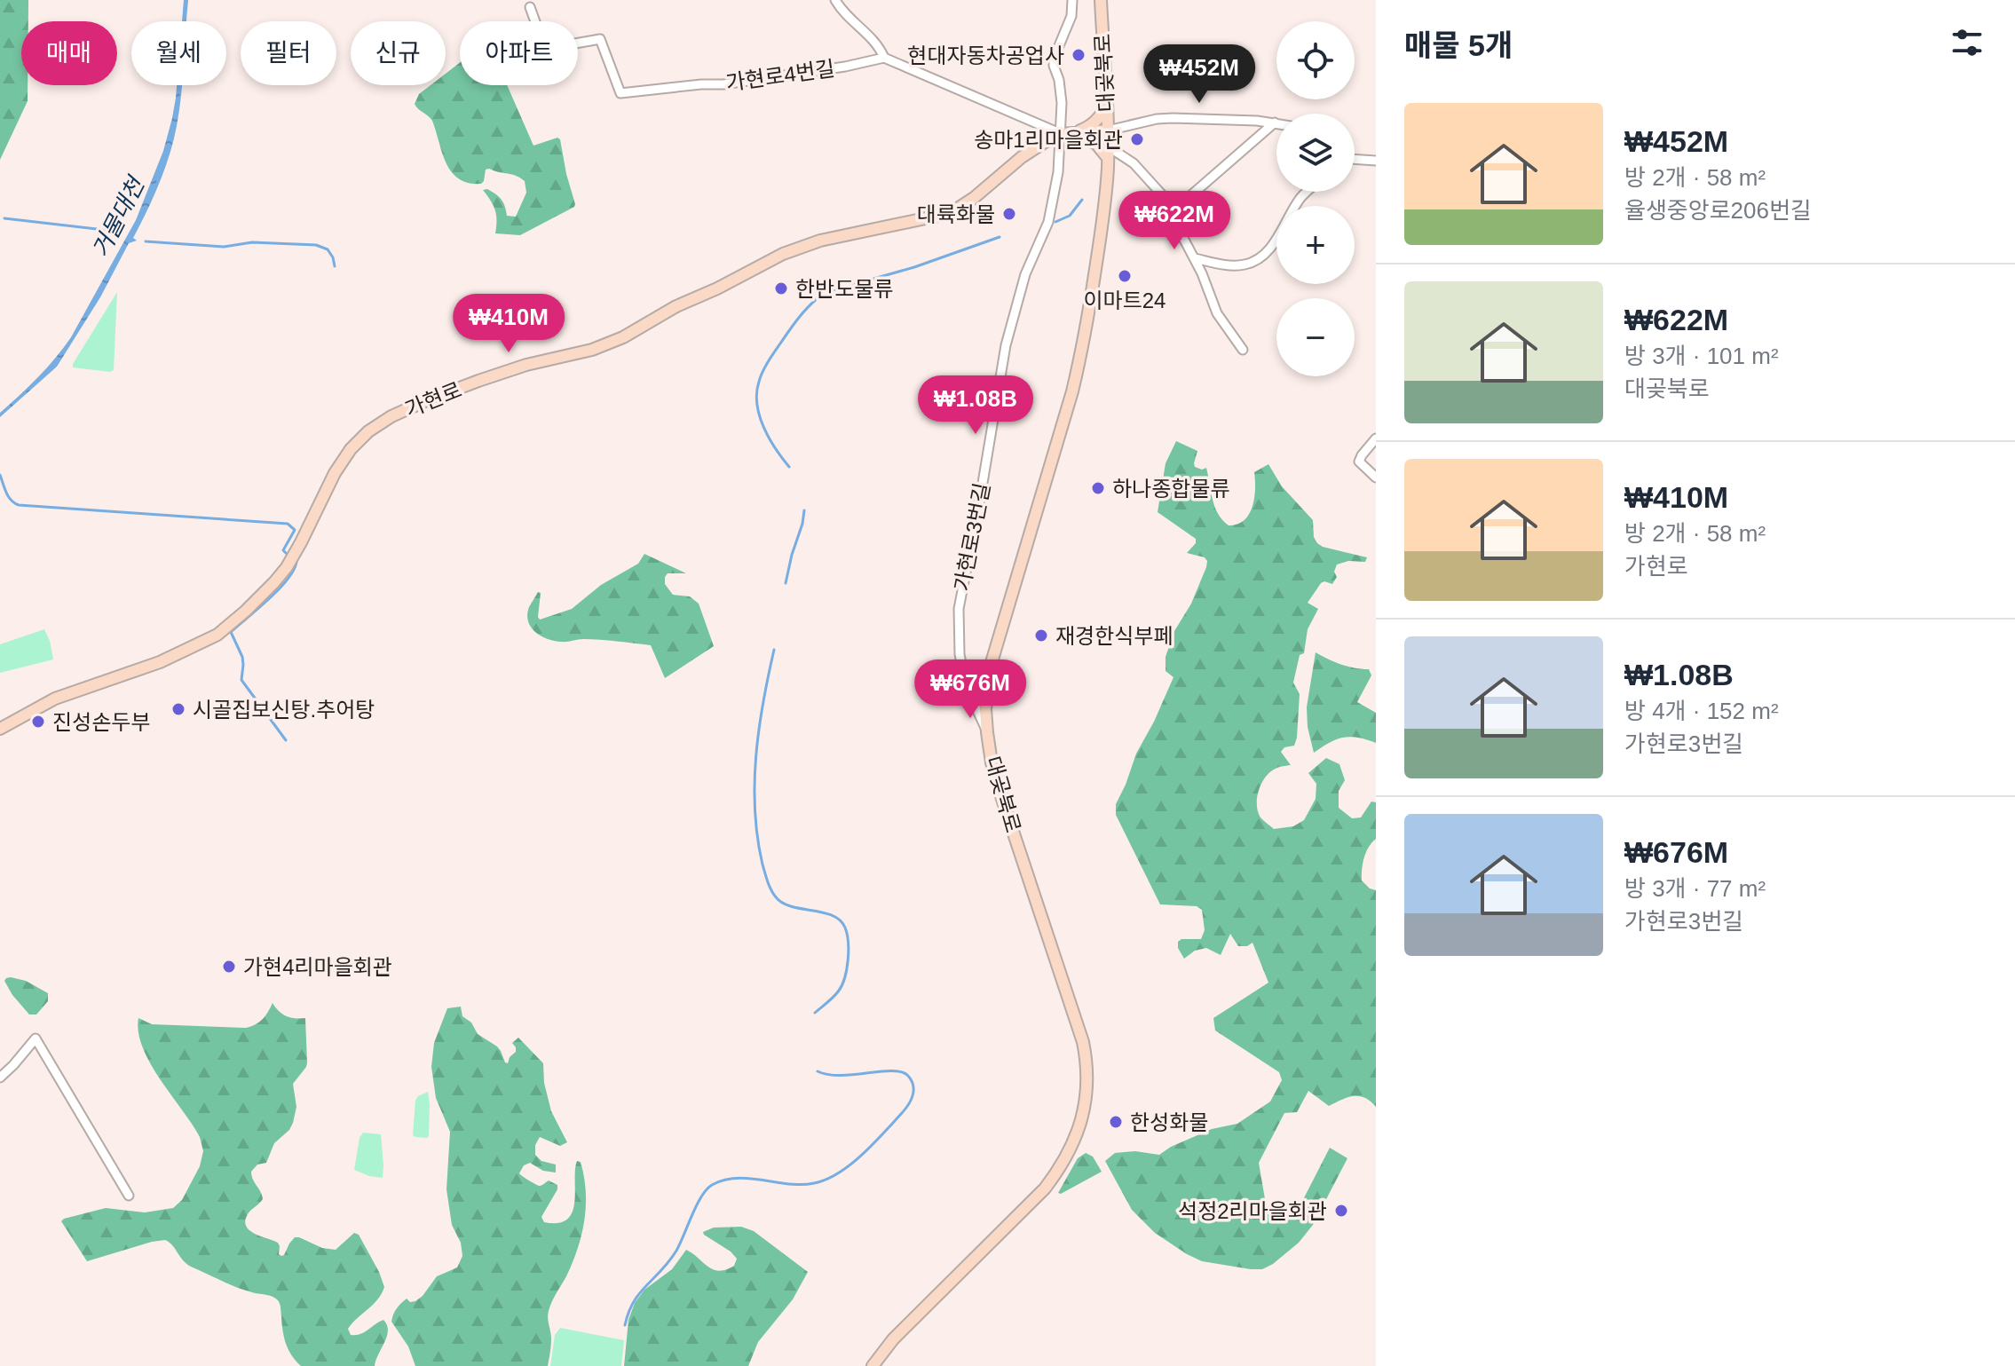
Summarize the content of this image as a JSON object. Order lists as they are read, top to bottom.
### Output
{
  "streets": {
    "street": [
      "대곶북로",
      "가현로4번길",
      "가현로",
      "가현로3번길"
    ]
  },
  "crossings": [
    ["대곶북로", "가현로"],
    ["대곶북로", "가현로3번길"],
    ["가현로", "가현로3번길"]
  ],
  "water": ["거물대천"],
  "places": [
    "현대자동차공업사",
    "송마1리마을회관",
    "대륙화물",
    "이마트24",
    "한반도물류",
    "하나종합물류",
    "재경한식부페",
    "시골집보신탕.추어탕",
    "진성손두부",
    "가현4리마을회관",
    "한성화물",
    "석정2리마을회관"
  ],
  "page": {
    "heading": "매물 5개",
    "map_buttons": ["+", "−"],
    "chip": [
      "매매",
      "월세",
      "필터",
      "신규",
      "아파트"
    ],
    "price": [
      "₩452M",
      "₩622M",
      "₩410M",
      "₩1.08B",
      "₩676M"
    ],
    "list": [
      {
        "name": "₩452M",
        "note": "방 2개 · 58 m² · 율생중앙로206번길"
      },
      {
        "name": "₩622M",
        "note": "방 3개 · 101 m² · 대곶북로"
      },
      {
        "name": "₩410M",
        "note": "방 2개 · 58 m² · 가현로"
      },
      {
        "name": "₩1.08B",
        "note": "방 4개 · 152 m² · 가현로3번길"
      },
      {
        "name": "₩676M",
        "note": "방 3개 · 77 m² · 가현로3번길"
      }
    ]
  }
}
